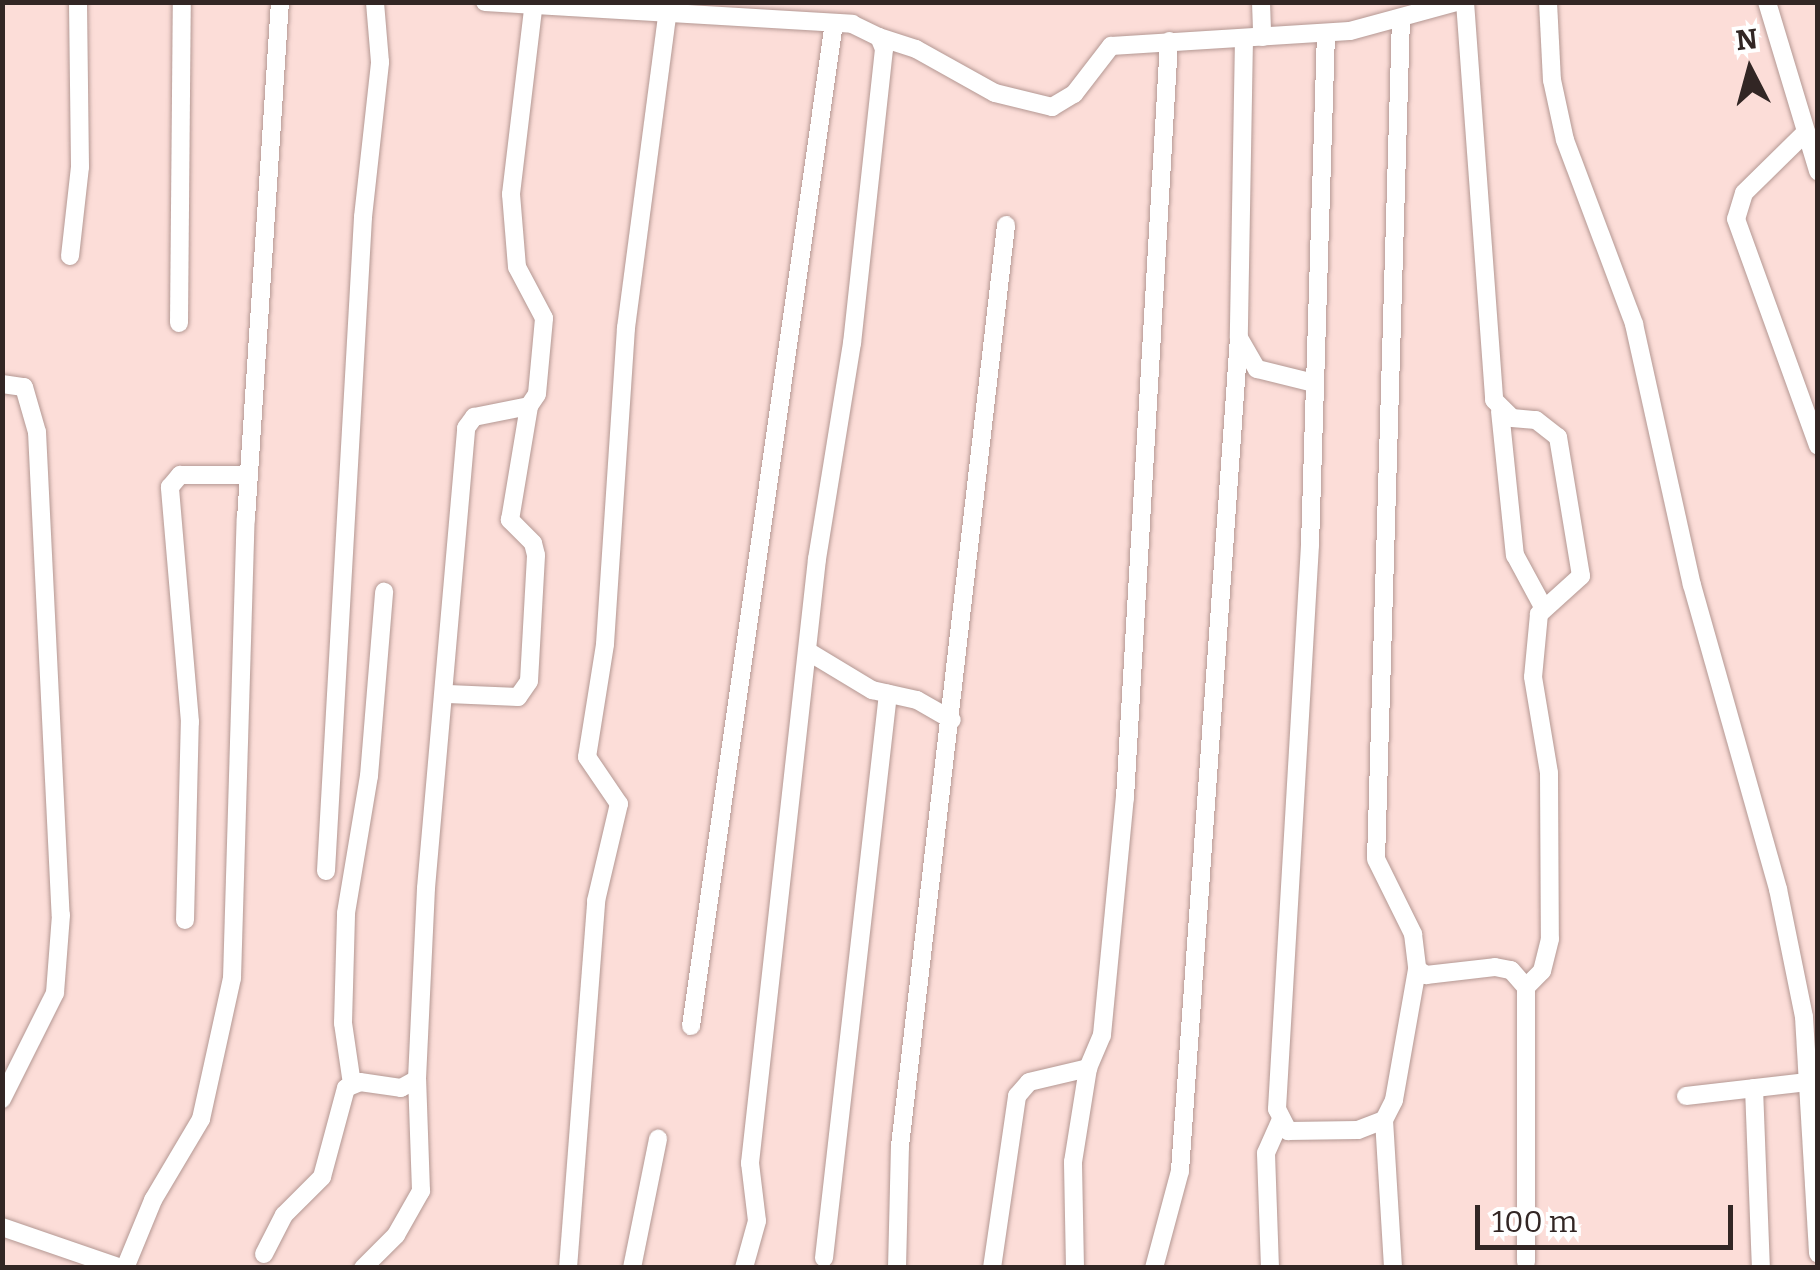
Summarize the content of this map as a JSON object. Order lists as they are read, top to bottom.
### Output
{
  "scale_bar": "100 m",
  "north": "top"
}
